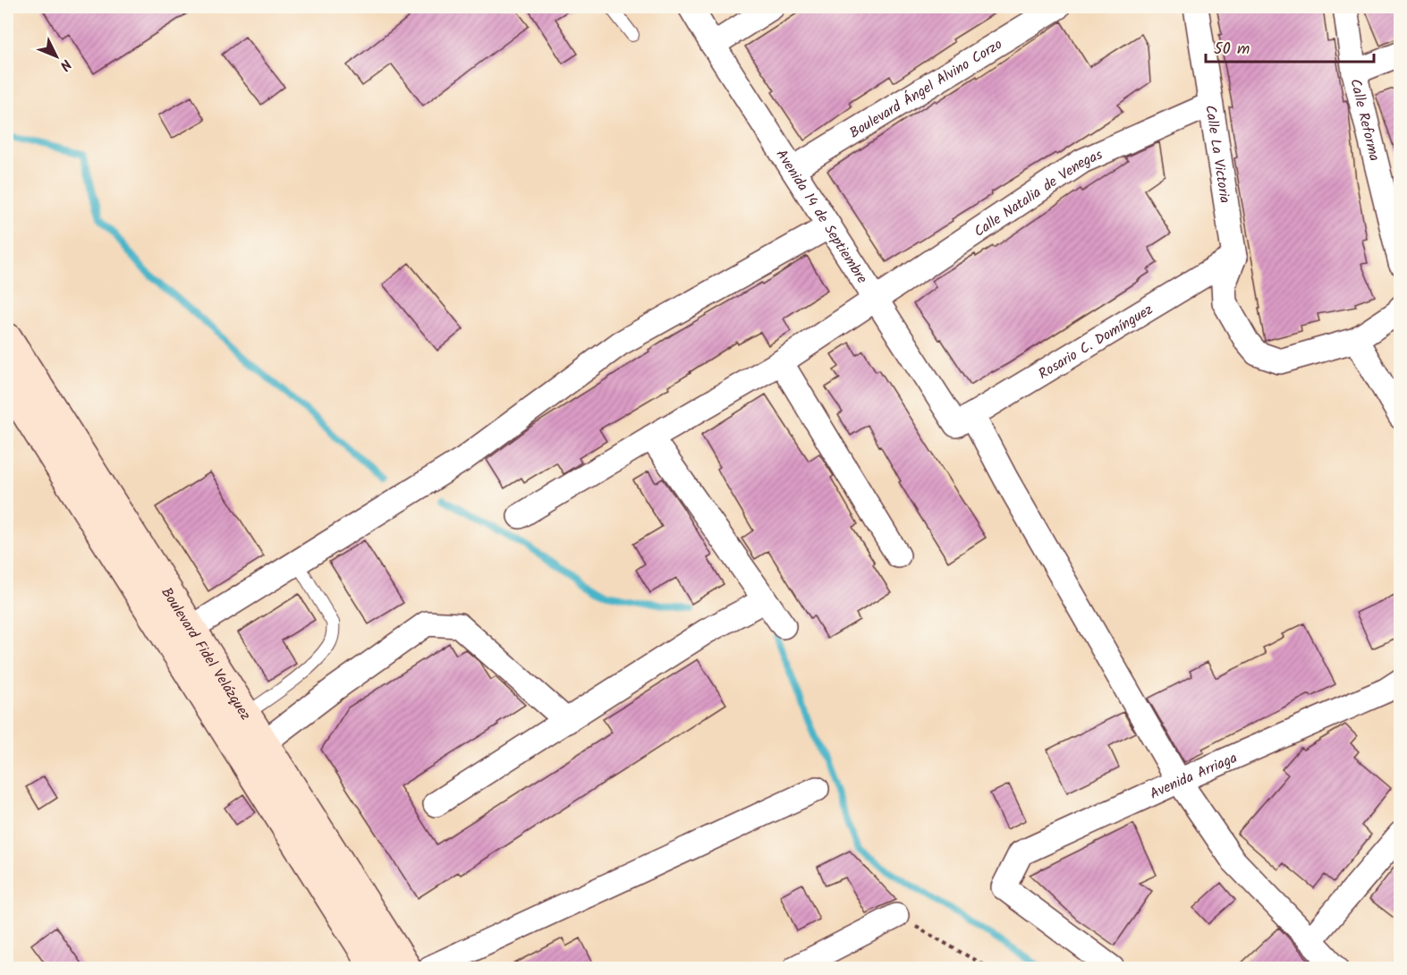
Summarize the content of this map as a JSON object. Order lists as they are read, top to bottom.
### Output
{
  "streets": {
    "main road": ["Boulevard Fidel Velázquez"],
    "street": [
      "Boulevard Ángel Alvino Corzo",
      "Calle Reforma",
      "Calle La Victoria",
      "Calle Natalia de Venegas",
      "Avenida 14 de Septiembre",
      "Rosario C. Domínguez",
      "Avenida Arriaga"
    ]
  },
  "crossings": [
    ["Boulevard Ángel Alvino Corzo", "Avenida 14 de Septiembre"],
    ["Calle La Victoria", "Calle Natalia de Venegas"],
    ["Calle La Victoria", "Rosario C. Domínguez"],
    ["Calle Natalia de Venegas", "Avenida 14 de Septiembre"],
    ["Avenida 14 de Septiembre", "Rosario C. Domínguez"],
    ["Avenida 14 de Septiembre", "Avenida Arriaga"]
  ],
  "scale_bar": "50 m",
  "north": "bottom right"
}
